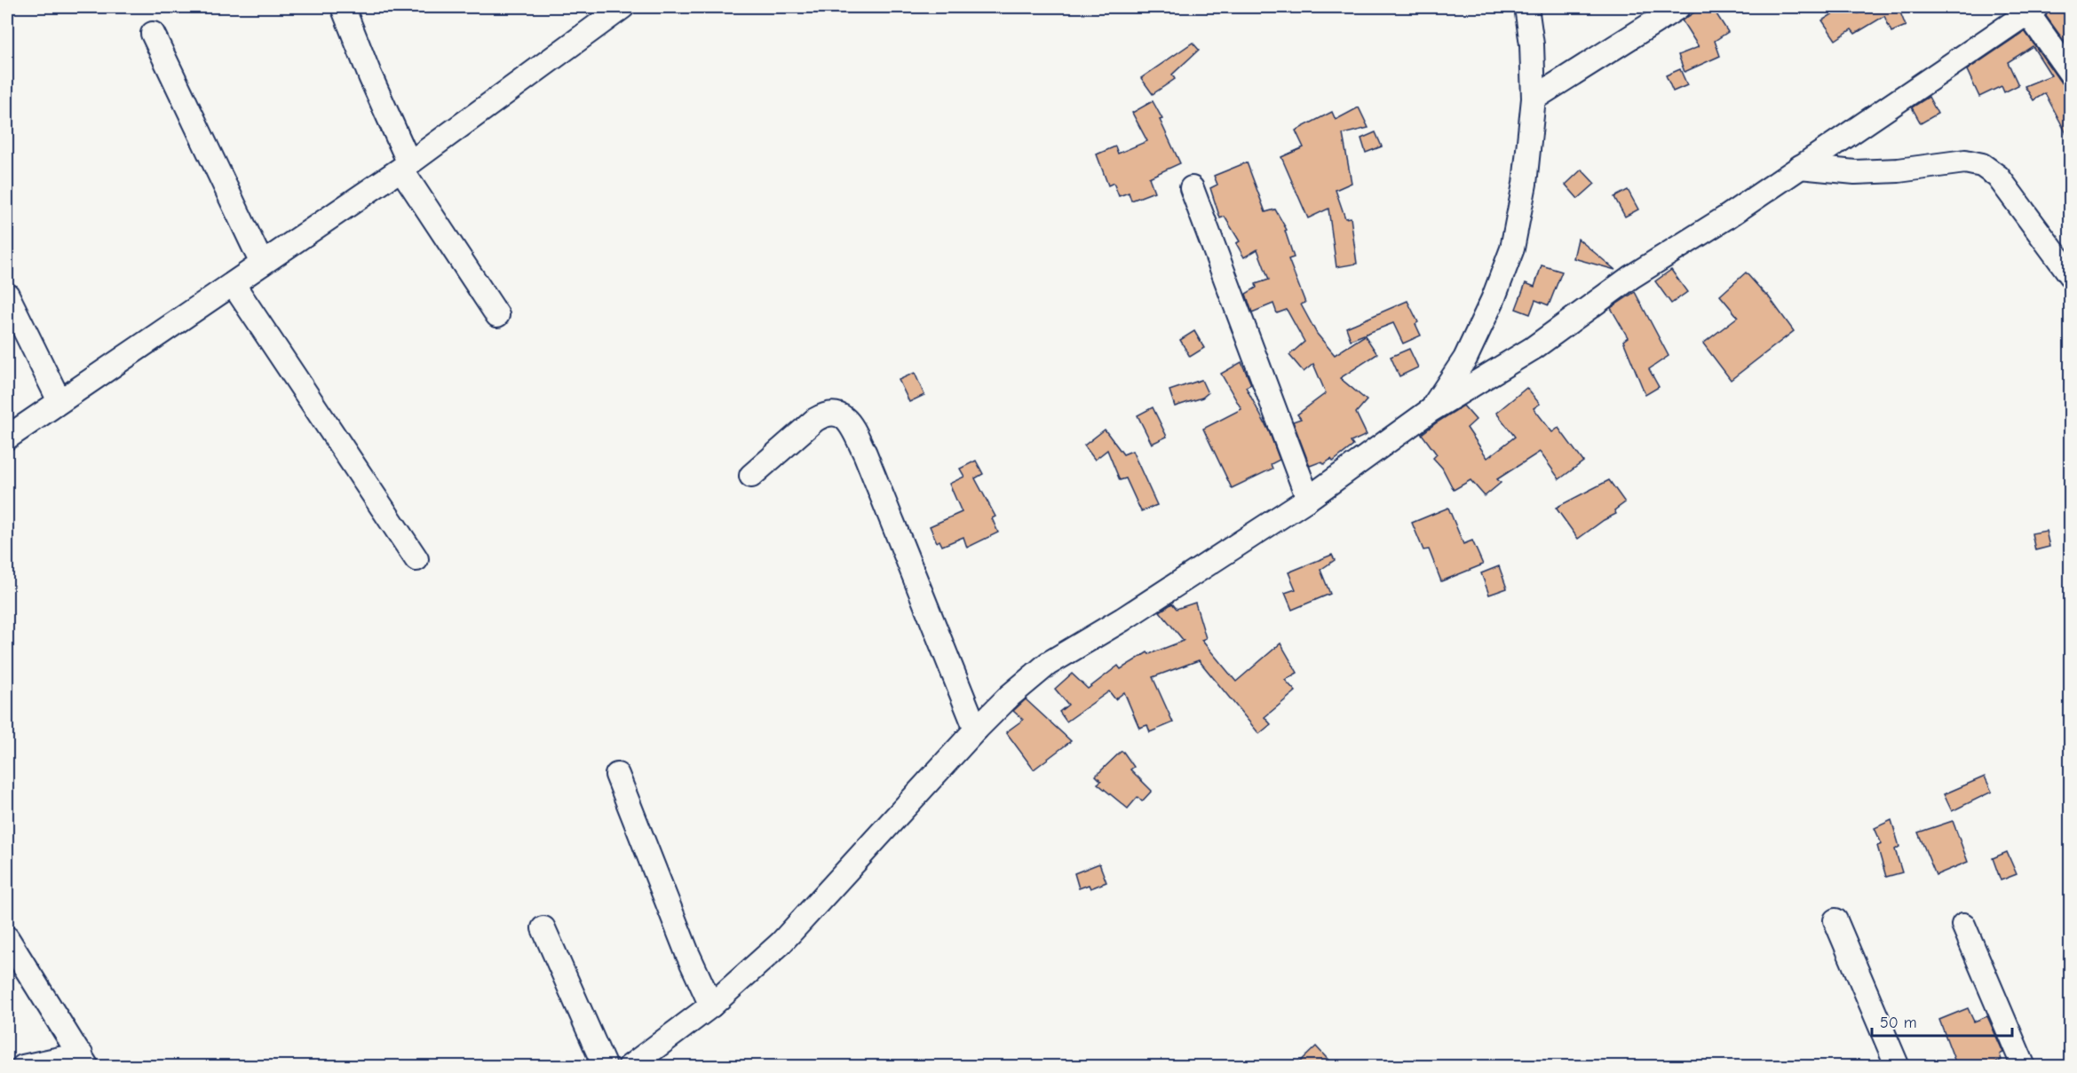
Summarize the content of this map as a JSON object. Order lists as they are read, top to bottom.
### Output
{
  "scale_bar": "50 m"
}
